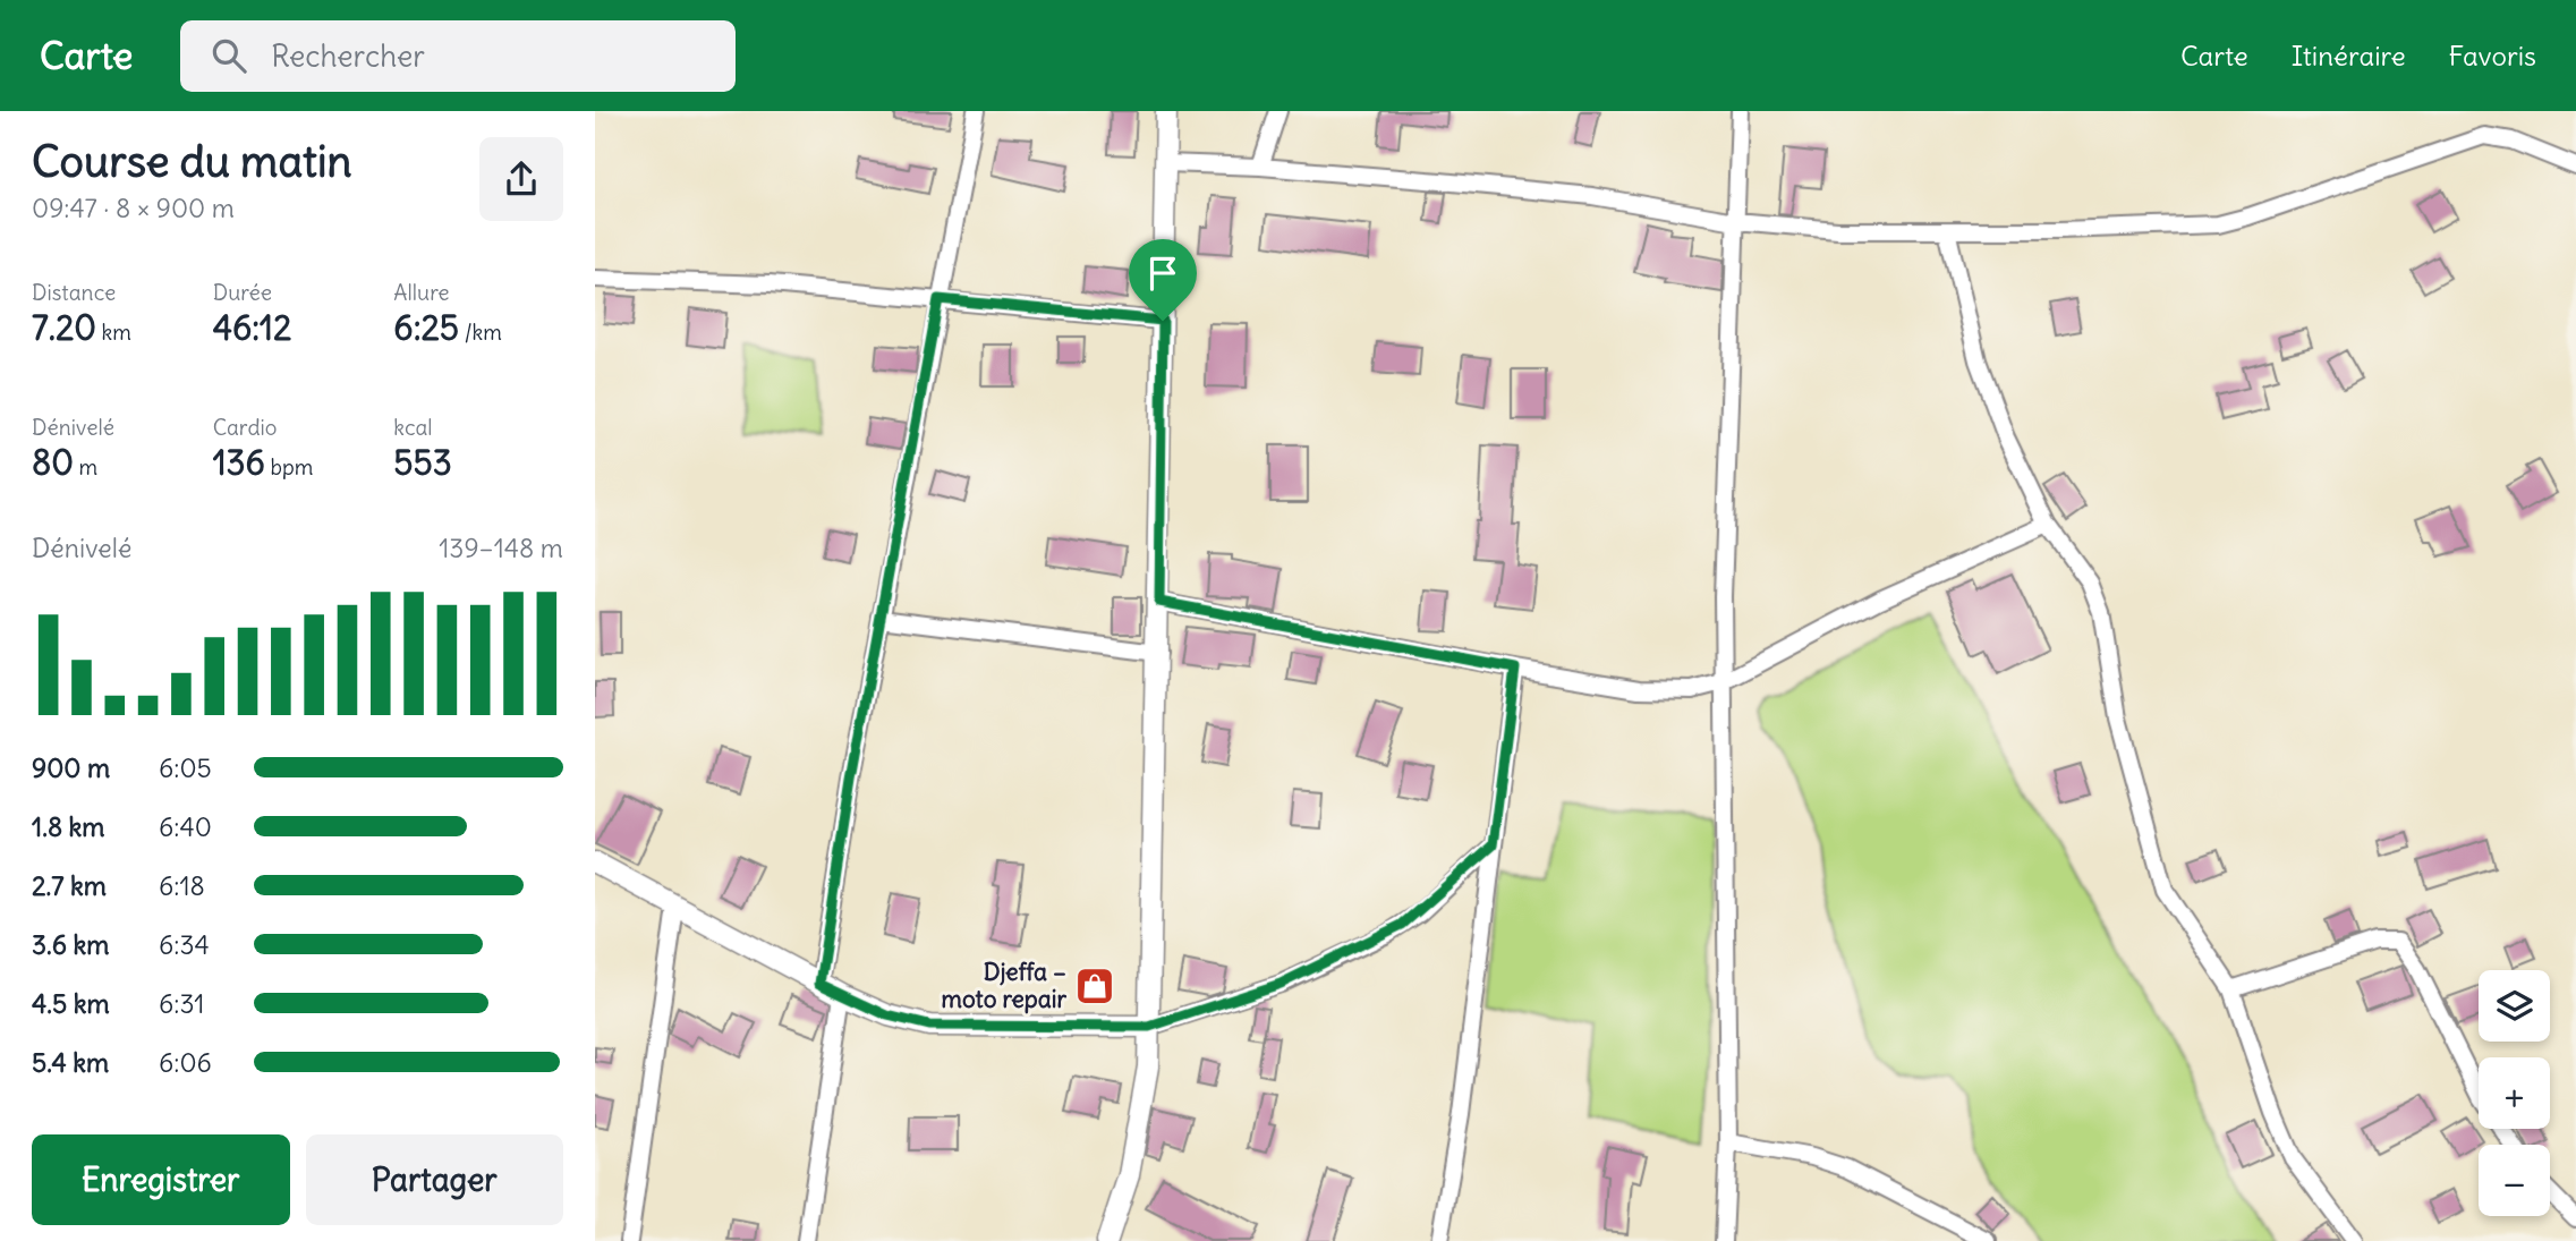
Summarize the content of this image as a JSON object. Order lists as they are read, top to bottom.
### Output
{
  "places": {
    "shop": ["Djeffa – moto repair"]
  },
  "page": {
    "header": "Carte",
    "search": "Rechercher",
    "nav": ["Carte", "Itinéraire", "Favoris"],
    "heading": ["Course du matin", "09:47 · 8 × 900 m"],
    "stats": [
      ["Distance", "7.20 km"],
      ["Durée", "46:12"],
      ["Allure", "6:25 /km"],
      ["Dénivelé", "80 m"],
      ["Cardio", "136 bpm"],
      ["kcal", "553"]
    ],
    "chart": ["Dénivelé", "139–148 m"],
    "list": [
      {
        "name": "900 m",
        "note": "6:05"
      },
      {
        "name": "1.8 km",
        "note": "6:40"
      },
      {
        "name": "2.7 km",
        "note": "6:18"
      },
      {
        "name": "3.6 km",
        "note": "6:34"
      },
      {
        "name": "4.5 km",
        "note": "6:31"
      },
      {
        "name": "5.4 km",
        "note": "6:06"
      }
    ],
    "map_buttons": ["+", "−"],
    "buttons": ["Enregistrer", "Partager"]
  }
}
